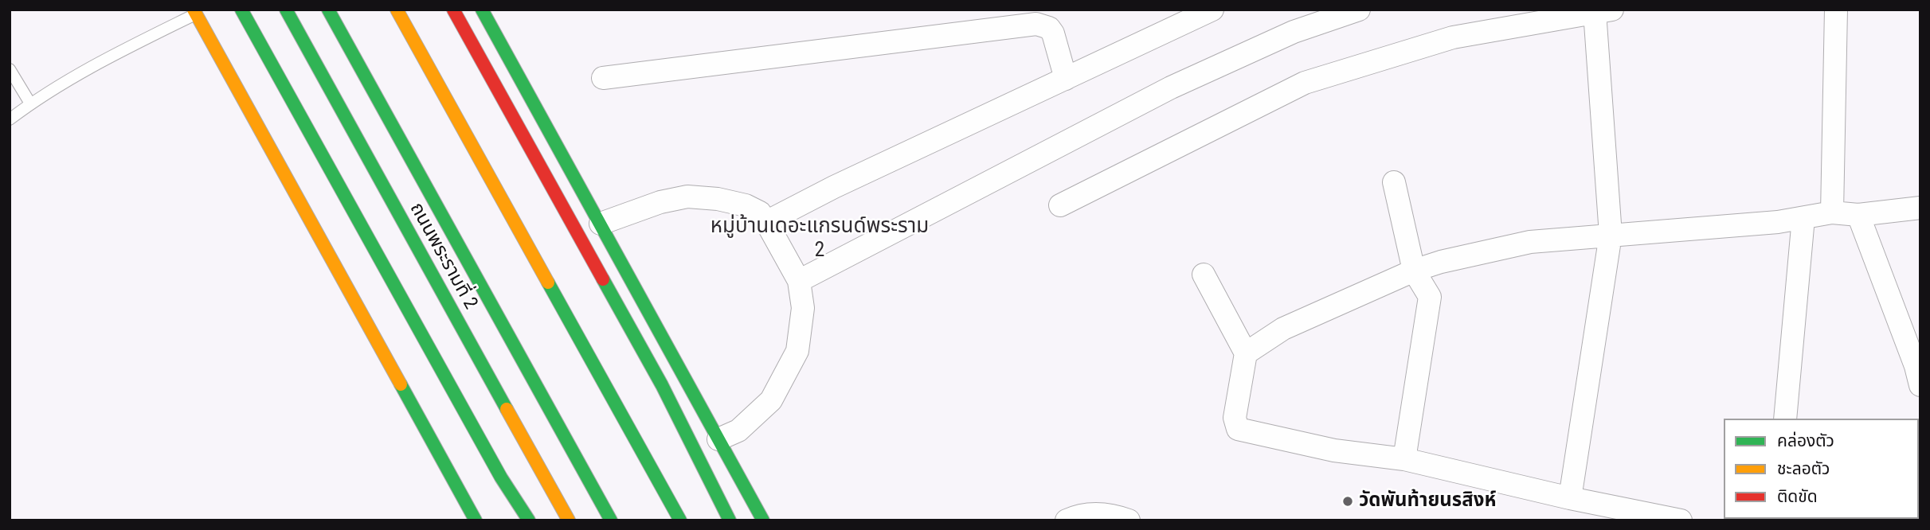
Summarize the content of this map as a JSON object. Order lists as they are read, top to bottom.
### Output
{
  "streets": {
    "main road": ["ถนนพระรามที่ 2"]
  },
  "districts": ["หมู่บ้านเดอะแกรนด์พระราม 2"],
  "places": ["วัดพันท้ายนรสิงห์"],
  "legend": ["คล่องตัว", "ชะลอตัว", "ติดขัด"]
}
